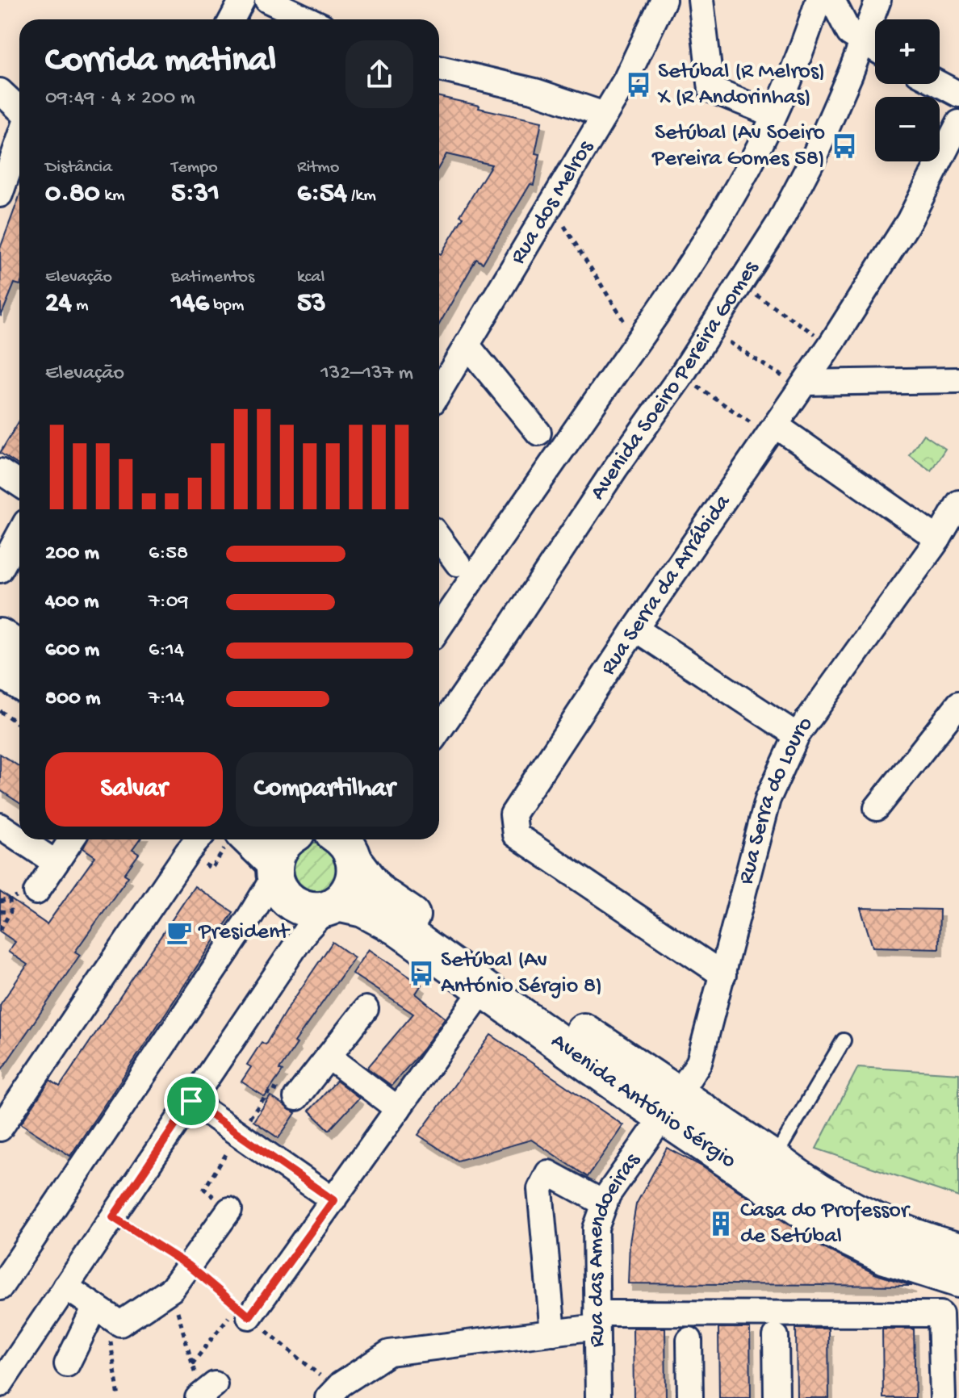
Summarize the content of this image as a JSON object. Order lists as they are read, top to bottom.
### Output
{
  "streets": {
    "main road": ["Avenida António Sérgio"],
    "street": [
      "Rua dos Melros",
      "Avenida Soeiro Pereira Gomes",
      "Rua Serra da Arrábida",
      "Rua Serra do Louro",
      "Rua das Amendoeiras"
    ]
  },
  "crossings": [
    ["Rua Serra da Arrábida", "Rua Serra do Louro"],
    ["Rua Serra do Louro", "Avenida António Sérgio"],
    ["Rua Serra do Louro", "Rua das Amendoeiras"],
    ["Avenida António Sérgio", "Rua das Amendoeiras"]
  ],
  "places": {
    "bus stop": ["Setúbal (R Melros) X (R Andorinhas)", "Setúbal (Av Soeiro Pereira Gomes 58)", "Setúbal (Av António Sérgio 8)"],
    "cafe": ["President"],
    "building": ["Casa do Professor de Setúbal"]
  },
  "page": {
    "map_buttons": ["+", "−"],
    "heading": ["Corrida matinal", "09:49 · 4 × 200 m"],
    "stats": [
      ["Distância", "0.80 km"],
      ["Tempo", "5:31"],
      ["Ritmo", "6:54 /km"],
      ["Elevação", "24 m"],
      ["Batimentos", "146 bpm"],
      ["kcal", "53"]
    ],
    "chart": ["Elevação", "132–137 m"],
    "list": [
      {
        "name": "200 m",
        "note": "6:58"
      },
      {
        "name": "400 m",
        "note": "7:09"
      },
      {
        "name": "600 m",
        "note": "6:14"
      },
      {
        "name": "800 m",
        "note": "7:14"
      }
    ],
    "buttons": ["Salvar", "Compartilhar"]
  }
}
